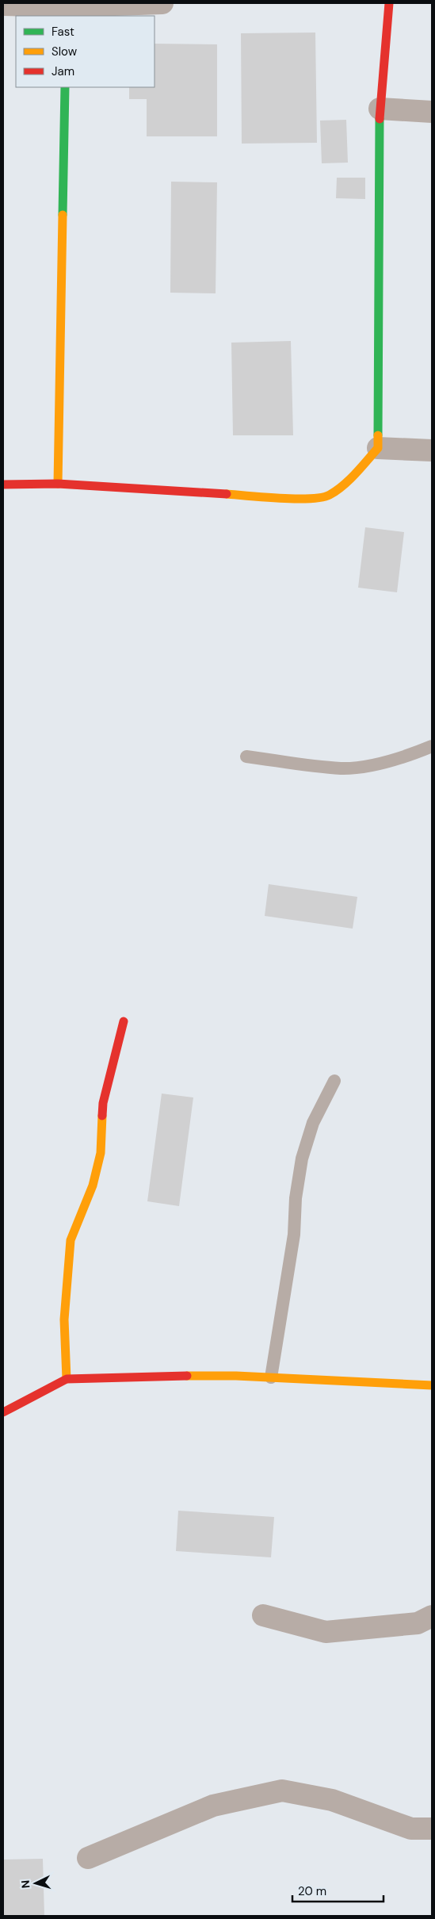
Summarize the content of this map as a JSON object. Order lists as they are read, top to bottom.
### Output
{
  "legend": ["Fast", "Slow", "Jam"],
  "scale_bar": "20 m",
  "north": "left"
}
